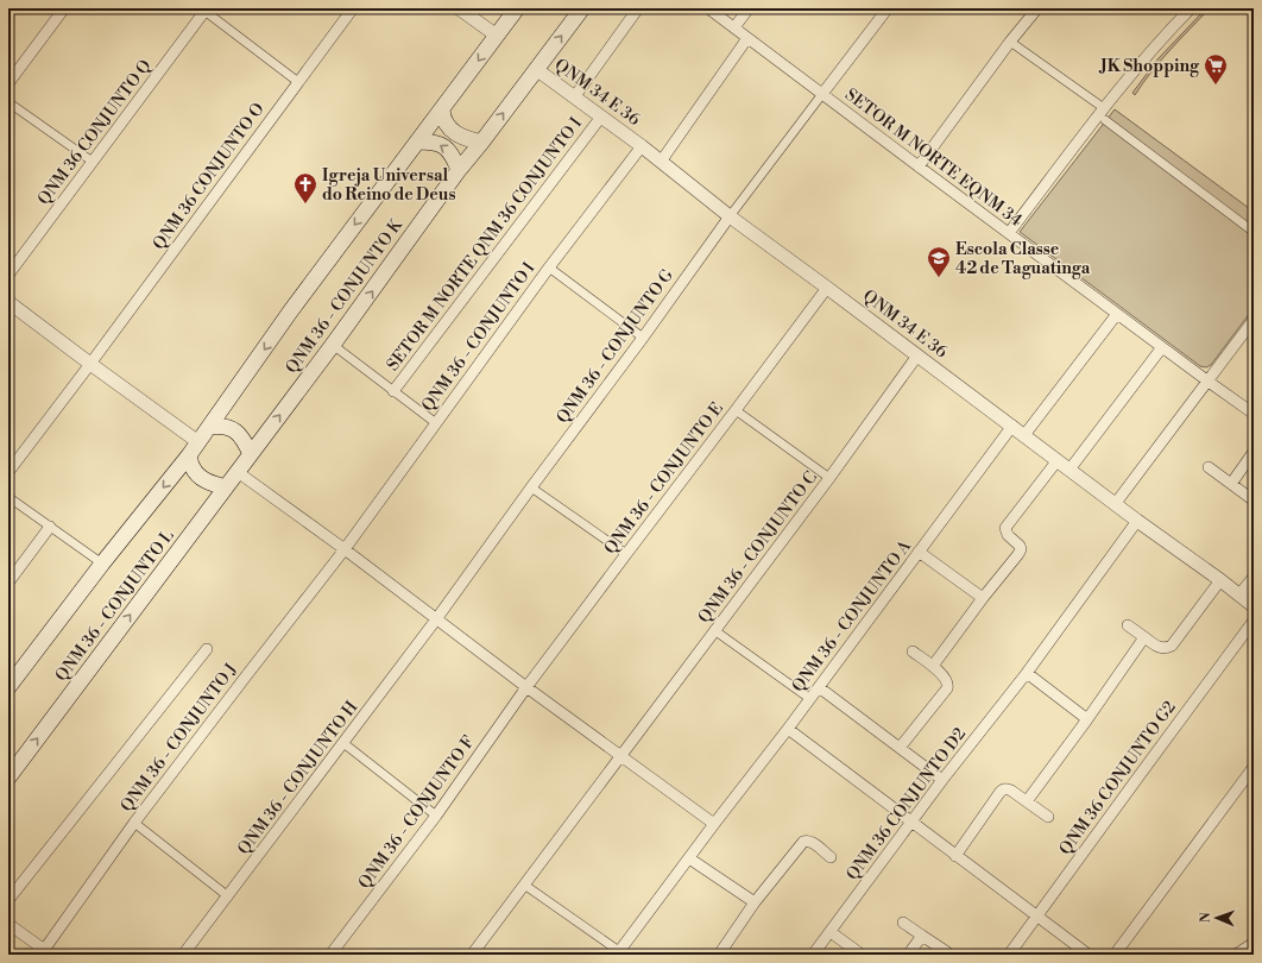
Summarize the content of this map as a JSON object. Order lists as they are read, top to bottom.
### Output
{
  "streets": {
    "main road": ["QNM 36 - CONJUNTO K", "QNM 36 - CONJUNTO L"],
    "street": [
      "QNM 34 E 36",
      "QNM 36 CONJUNTO Q",
      "SETOR M NORTE EQNM 34",
      "QNM 36 CONJUNTO O",
      "SETOR M NORTE QNM 36 CONJUNTO I",
      "QNM 36 - CONJUNTO I",
      "QNM 36 - CONJUNTO G",
      "QNM 36 - CONJUNTO E",
      "QNM 36 - CONJUNTO C",
      "QNM 36 - CONJUNTO A",
      "QNM 36 - CONJUNTO J",
      "QNM 36 - CONJUNTO H",
      "QNM 36 CONJUNTO G2",
      "QNM 36 CONJUNTO D2",
      "QNM 36 - CONJUNTO F"
    ]
  },
  "crossings": [
    ["QNM 34 E 36", "SETOR M NORTE QNM 36 CONJUNTO I"],
    ["QNM 34 E 36", "QNM 36 - CONJUNTO K"],
    ["QNM 34 E 36", "QNM 36 - CONJUNTO I"],
    ["QNM 34 E 36", "QNM 36 - CONJUNTO G"],
    ["QNM 34 E 36", "QNM 36 - CONJUNTO E"],
    ["QNM 34 E 36", "QNM 36 - CONJUNTO C"],
    ["QNM 34 E 36", "QNM 36 - CONJUNTO A"],
    ["QNM 34 E 36", "QNM 36 CONJUNTO D2"],
    ["SETOR M NORTE EQNM 34", "QNM 36 - CONJUNTO G"],
    ["QNM 36 - CONJUNTO K", "QNM 36 - CONJUNTO L"],
    ["QNM 36 - CONJUNTO I", "QNM 36 - CONJUNTO J"],
    ["QNM 36 - CONJUNTO G", "QNM 36 - CONJUNTO H"],
    ["QNM 36 - CONJUNTO E", "QNM 36 - CONJUNTO F"]
  ],
  "places": {
    "supermarket": ["JK Shopping"],
    "church": ["Igreja Universal do Reino de Deus"],
    "school or university": ["Escola Classe 42 de Taguatinga"]
  },
  "north": "left"
}
